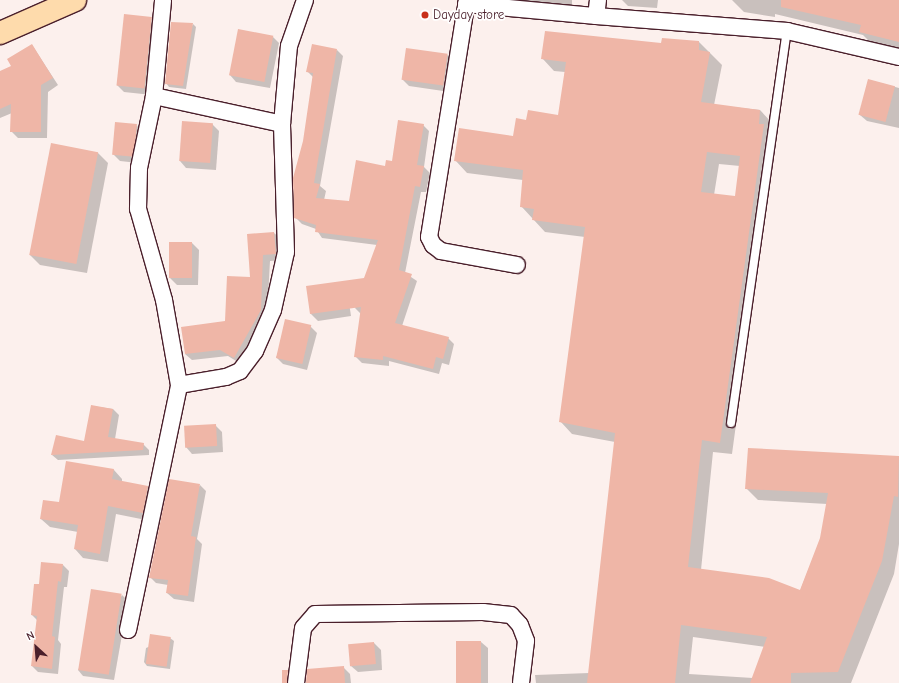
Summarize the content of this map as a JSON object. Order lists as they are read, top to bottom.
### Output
{
  "places": ["Dayday store"],
  "north": "top left"
}
